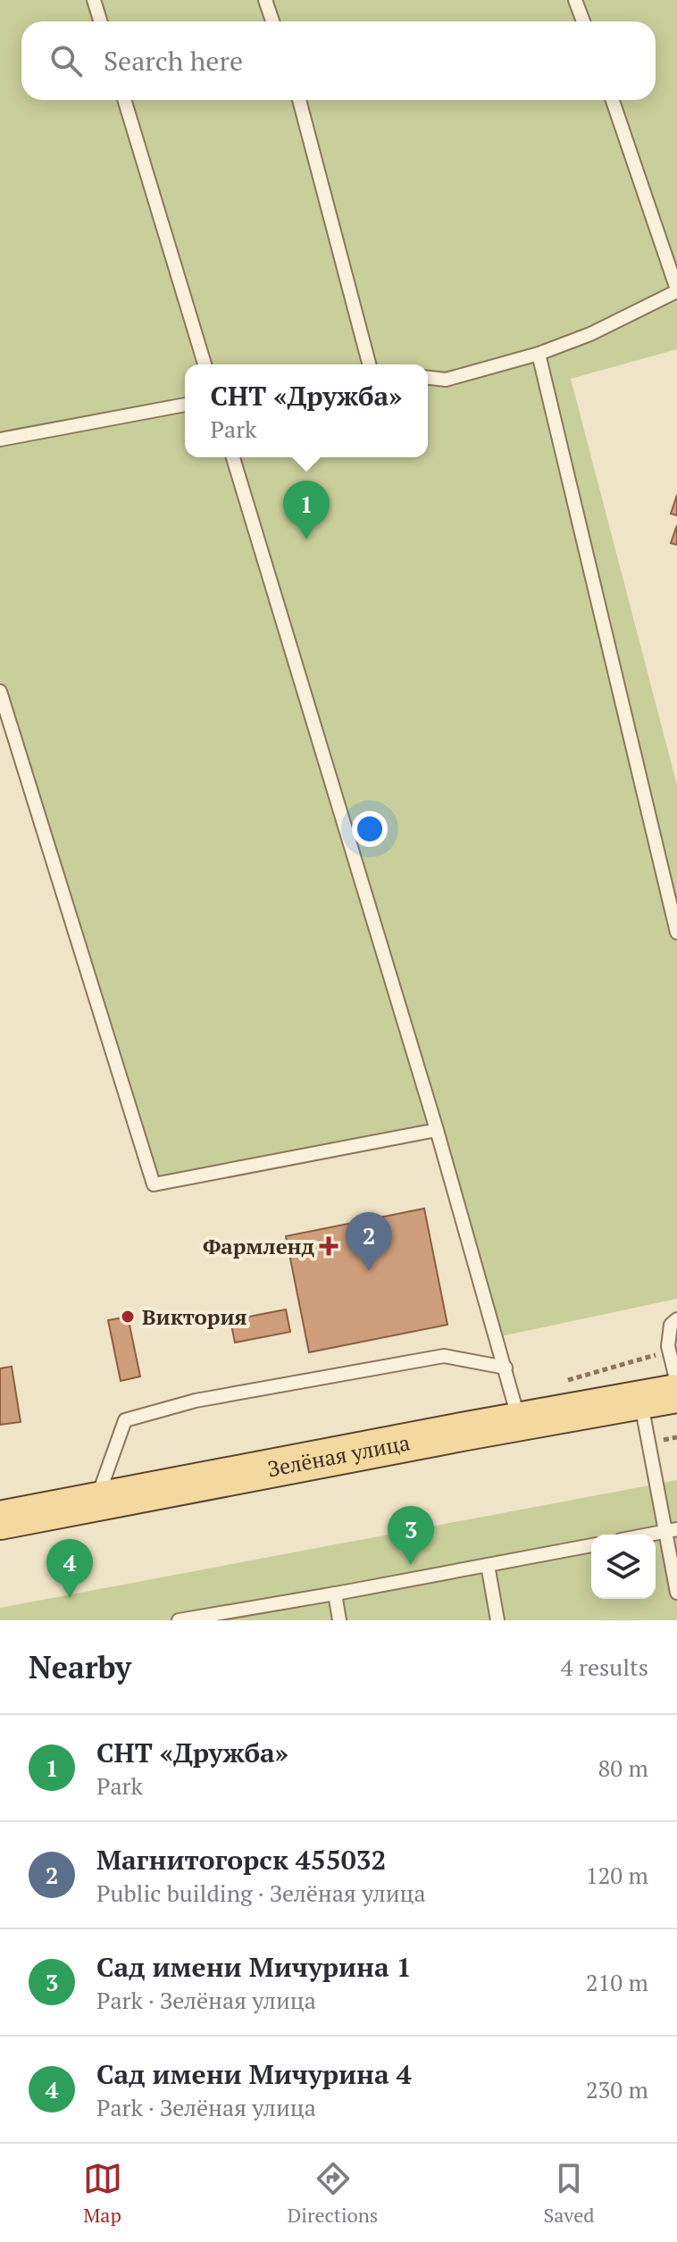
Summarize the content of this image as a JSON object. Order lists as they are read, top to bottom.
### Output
{
  "streets": {
    "main road": ["Зелёная улица"]
  },
  "places": {
    "health": ["Фармленд"],
    "other": ["Виктория"]
  },
  "page": {
    "search": "Search here",
    "popup": ["СНТ «Дружба»", "Park"],
    "pins": [
      "1",
      "2",
      "3",
      "4"
    ],
    "heading": ["Nearby", "4 results"],
    "list": [
      {
        "mark": "1",
        "name": "СНТ «Дружба»",
        "note": "Park",
        "value": "80 m"
      },
      {
        "mark": "2",
        "name": "Магнитогорск 455032",
        "note": "Public building · Зелёная улица",
        "value": "120 m"
      },
      {
        "mark": "3",
        "name": "Сад имени Мичурина 1",
        "note": "Park · Зелёная улица",
        "value": "210 m"
      },
      {
        "mark": "4",
        "name": "Сад имени Мичурина 4",
        "note": "Park · Зелёная улица",
        "value": "230 m"
      }
    ],
    "nav": ["Map", "Directions", "Saved"]
  }
}
